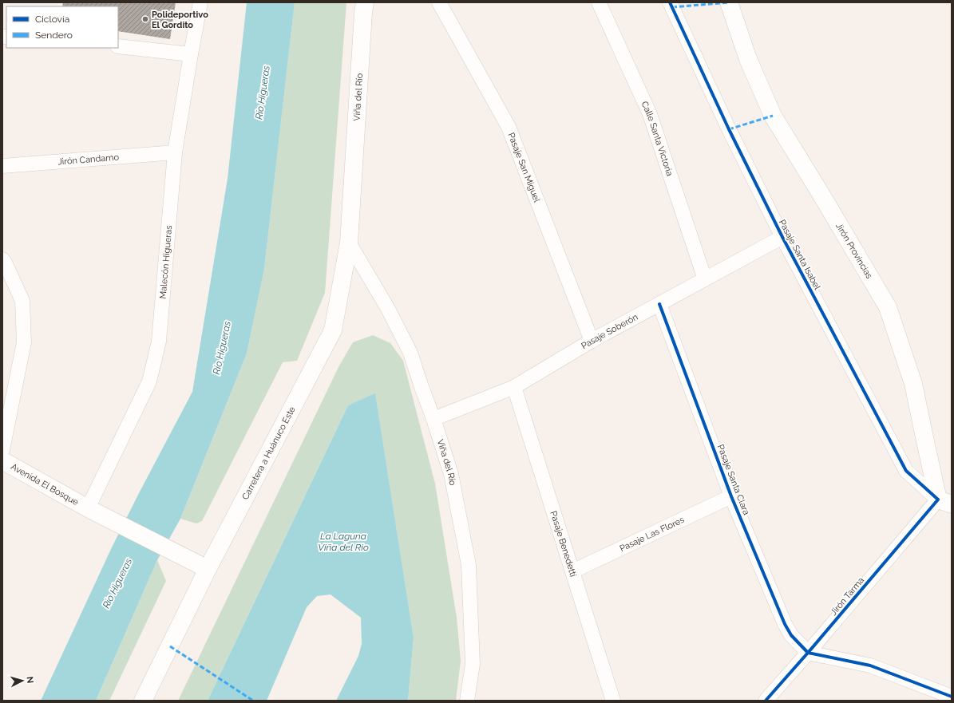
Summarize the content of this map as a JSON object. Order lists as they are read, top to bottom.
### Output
{
  "streets": {
    "main road": [
      "Viña del Río",
      "Jirón Provincias",
      "Carretera a Huánuco Este",
      "Avenida El Bosque"
    ],
    "street": [
      "Calle Santa Victoria",
      "Jirón Candamo",
      "Pasaje San Miguel",
      "Pasaje Santa Isabel",
      "Malecón Higueras",
      "Pasaje Soberón",
      "Pasaje Santa Clara",
      "Pasaje Las Flores",
      "Pasaje Benedetti",
      "Jirón Tarma"
    ]
  },
  "crossings": [
    ["Viña del Río", "Pasaje Soberón"],
    ["Viña del Río", "Carretera a Huánuco Este"],
    ["Calle Santa Victoria", "Pasaje Soberón"],
    ["Jirón Candamo", "Malecón Higueras"],
    ["Pasaje San Miguel", "Pasaje Soberón"],
    ["Jirón Provincias", "Pasaje Santa Isabel"],
    ["Jirón Provincias", "Jirón Tarma"],
    ["Pasaje Santa Isabel", "Pasaje Soberón"],
    ["Pasaje Santa Isabel", "Jirón Tarma"],
    ["Malecón Higueras", "Avenida El Bosque"],
    ["Pasaje Soberón", "Pasaje Santa Clara"],
    ["Pasaje Soberón", "Pasaje Benedetti"],
    ["Carretera a Huánuco Este", "Avenida El Bosque"],
    ["Pasaje Santa Clara", "Pasaje Las Flores"],
    ["Pasaje Santa Clara", "Jirón Tarma"],
    ["Pasaje Las Flores", "Pasaje Benedetti"]
  ],
  "water": ["Río Higueras", "La Laguna Viña del Rio"],
  "places": ["Polideportivo El Gordito"],
  "legend": ["Ciclovía", "Sendero"],
  "north": "right"
}
